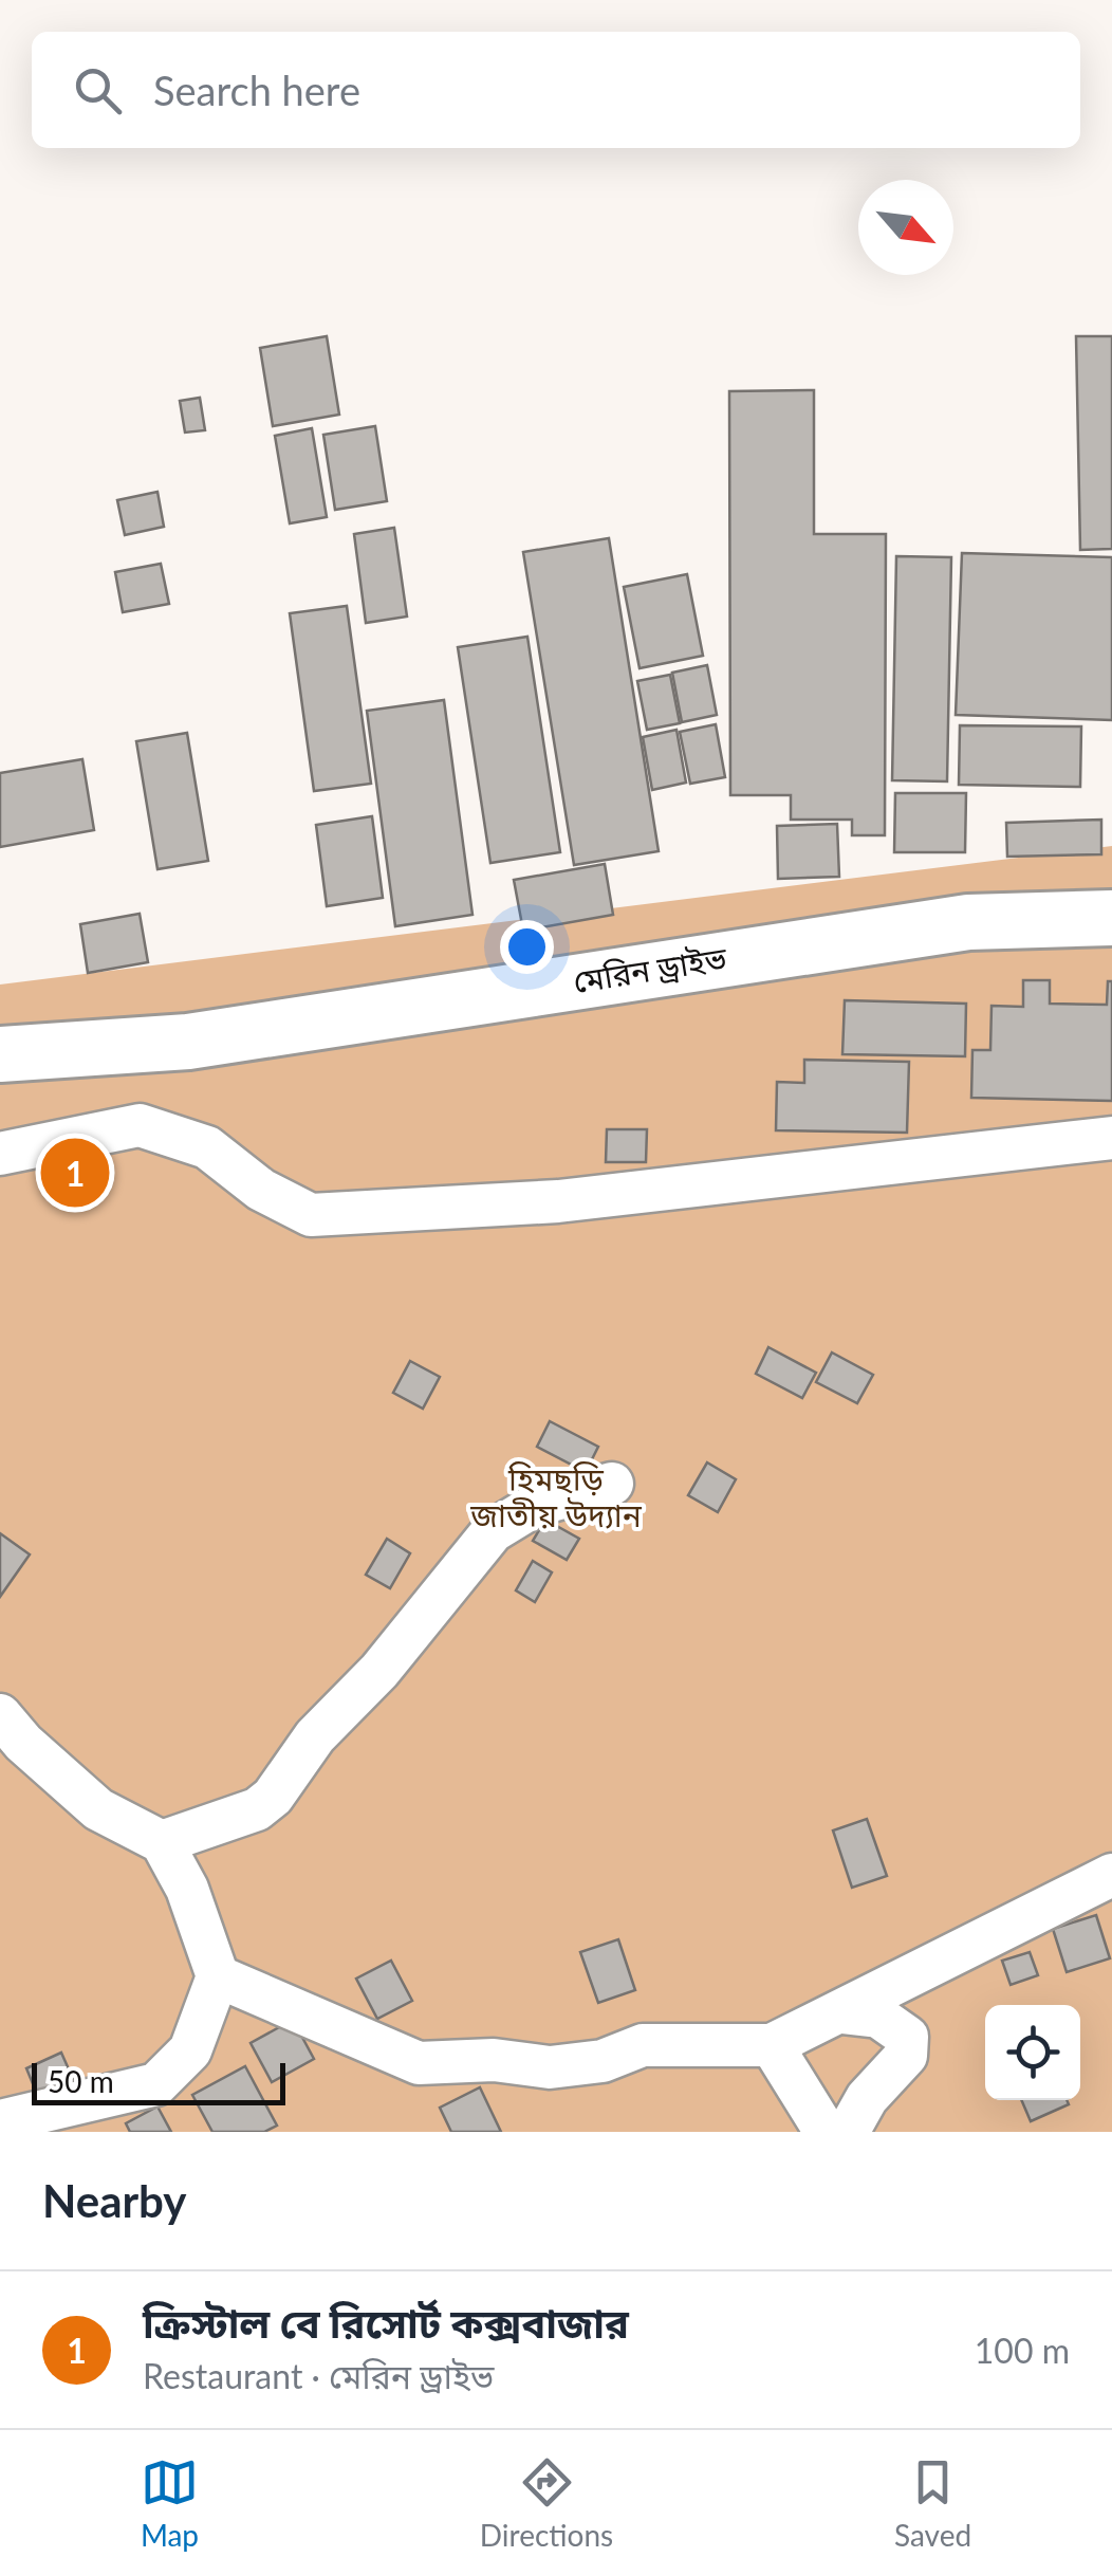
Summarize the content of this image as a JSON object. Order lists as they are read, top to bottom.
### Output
{
  "streets": {
    "main road": ["মেরিন ড্রাইভ"]
  },
  "parks": ["হিমছড়ি জাতীয় উদ্যান"],
  "scale_bar": "50 m",
  "north": "bottom right",
  "page": {
    "search": "Search here",
    "pins": "1",
    "scale": "50 m",
    "heading": "Nearby",
    "list": [
      {
        "mark": "1",
        "name": "ক্রিস্টাল বে রিসোর্ট কক্সবাজার",
        "note": "Restaurant · মেরিন ড্রাইভ",
        "value": "100 m"
      }
    ],
    "nav": ["Map", "Directions", "Saved"]
  }
}
